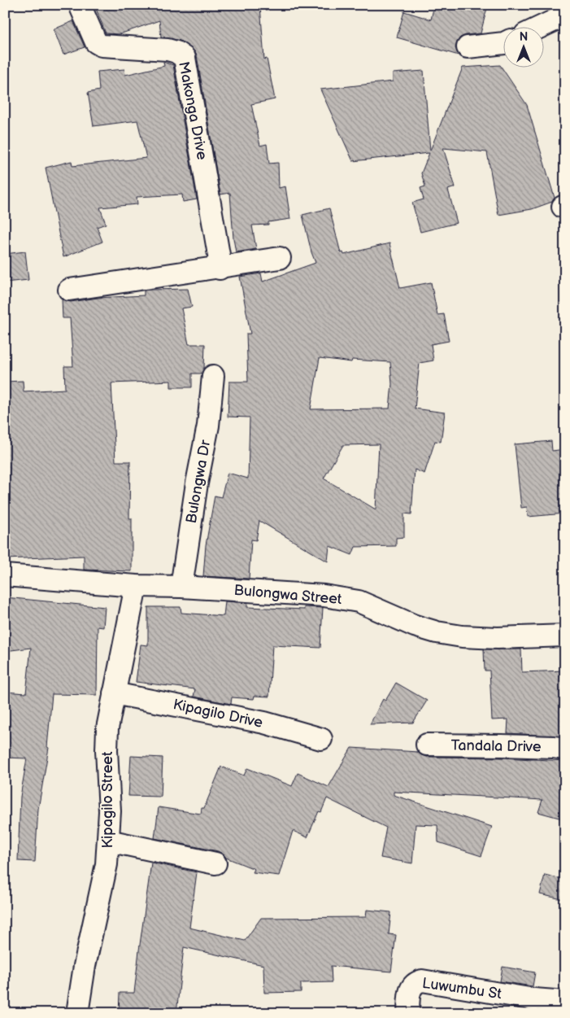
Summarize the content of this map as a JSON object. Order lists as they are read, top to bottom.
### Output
{
  "streets": {
    "street": [
      "Makonga Drive",
      "Bulongwa Dr",
      "Bulongwa Street",
      "Kipagilo Drive",
      "Tandala Drive",
      "Kipagilo Street",
      "Luwumbu St"
    ]
  },
  "crossings": [
    ["Bulongwa Dr", "Bulongwa Street"],
    ["Bulongwa Street", "Kipagilo Street"],
    ["Kipagilo Drive", "Kipagilo Street"]
  ],
  "north": "top"
}
